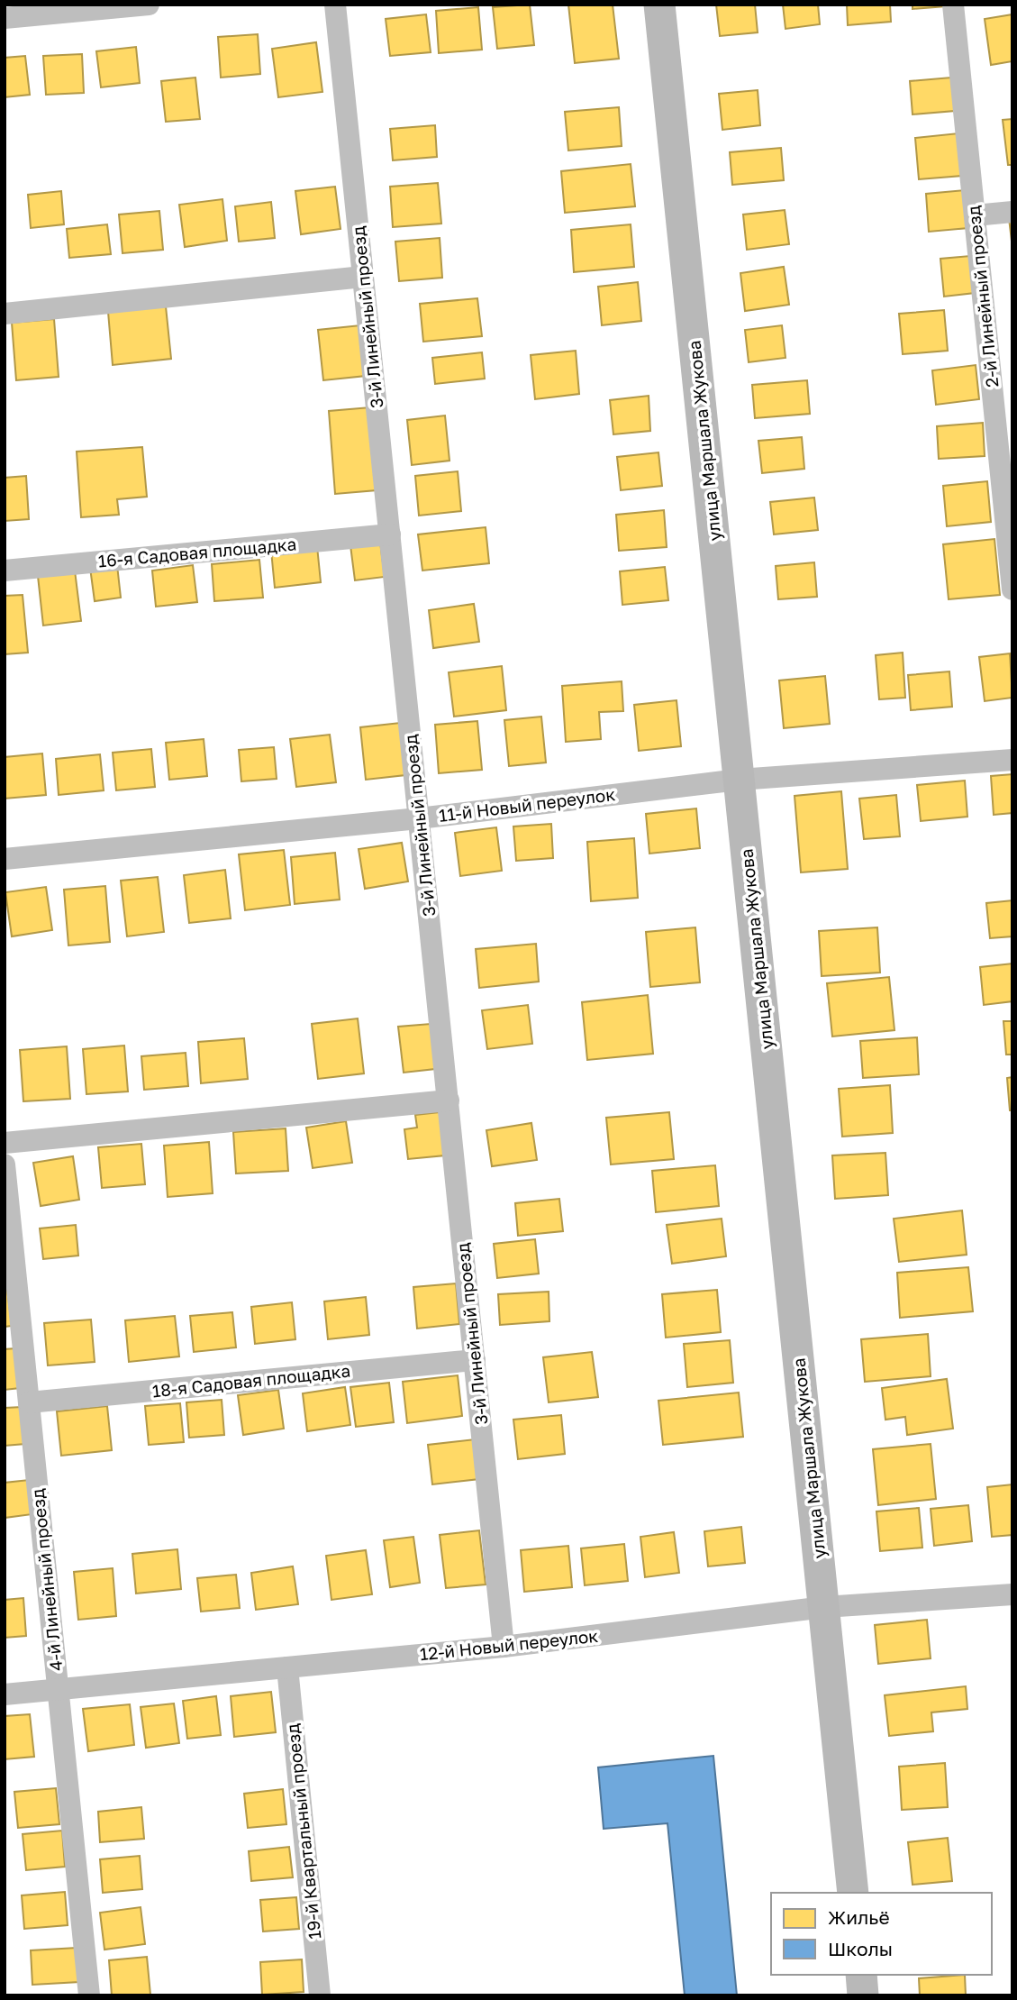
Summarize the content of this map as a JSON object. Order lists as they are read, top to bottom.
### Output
{
  "streets": {
    "main road": ["улица Маршала Жукова"],
    "street": [
      "2-й Линейный проезд",
      "3-й Линейный проезд",
      "16-я Садовая площадка",
      "11-й Новый переулок",
      "18-я Садовая площадка",
      "4-й Линейный проезд",
      "12-й Новый переулок",
      "19-й Квартальный проезд"
    ]
  },
  "crossings": [
    ["3-й Линейный проезд", "16-я Садовая площадка"],
    ["3-й Линейный проезд", "11-й Новый переулок"],
    ["3-й Линейный проезд", "18-я Садовая площадка"],
    ["3-й Линейный проезд", "12-й Новый переулок"],
    ["улица Маршала Жукова", "11-й Новый переулок"],
    ["улица Маршала Жукова", "12-й Новый переулок"],
    ["18-я Садовая площадка", "4-й Линейный проезд"],
    ["4-й Линейный проезд", "12-й Новый переулок"],
    ["12-й Новый переулок", "19-й Квартальный проезд"]
  ],
  "legend": ["Жильё", "Школы"]
}
